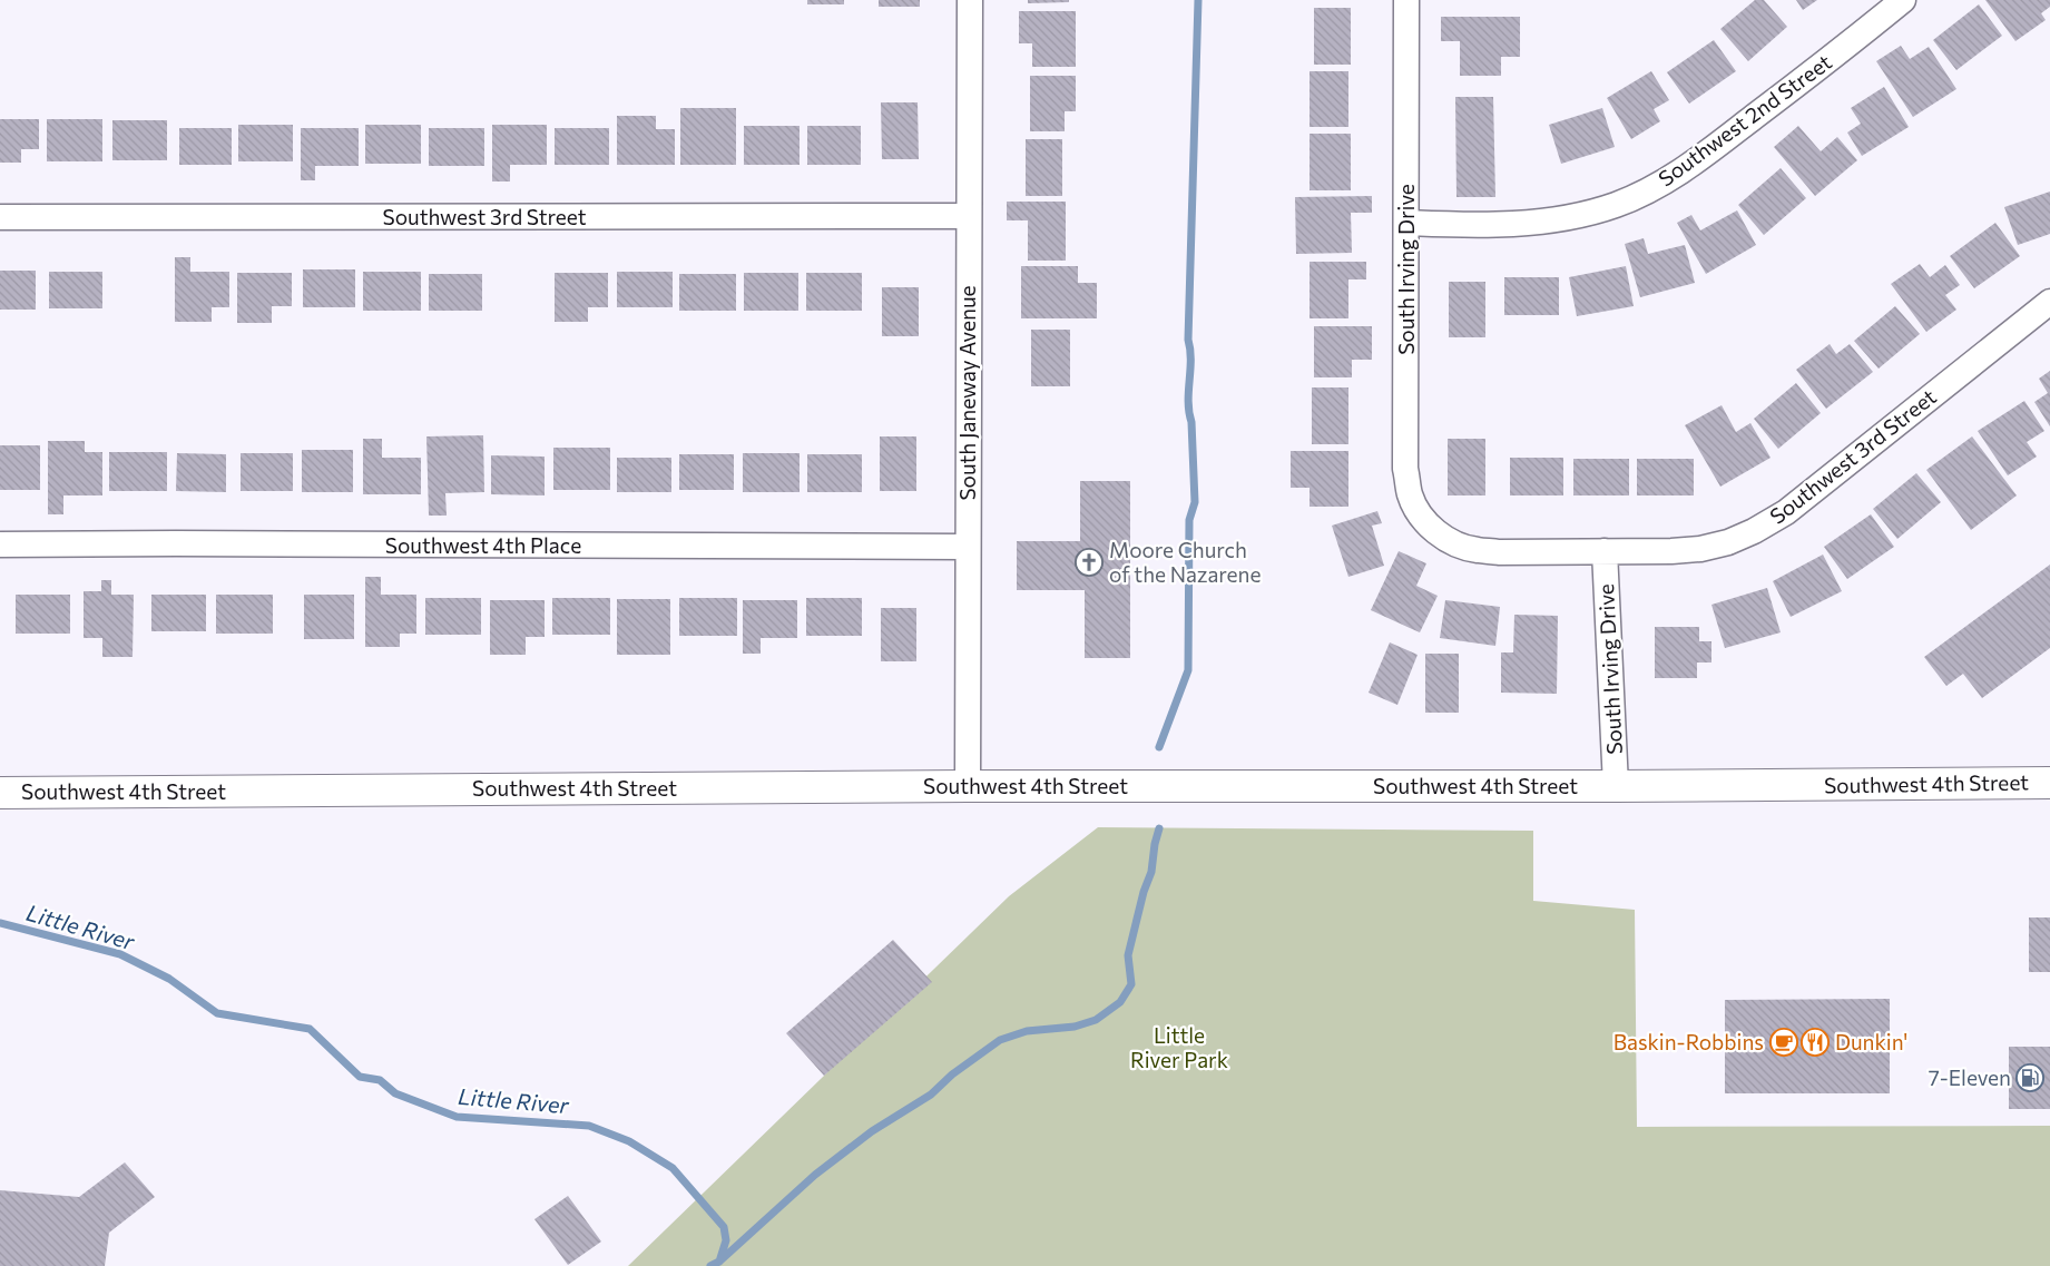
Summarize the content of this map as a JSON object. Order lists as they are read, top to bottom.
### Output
{
  "streets": {
    "main road": ["Southwest 4th Street"],
    "street": [
      "Southwest 2nd Street",
      "Southwest 3rd Street",
      "South Irving Drive",
      "South Janeway Avenue",
      "Southwest 4th Place"
    ]
  },
  "crossings": [
    ["Southwest 2nd Street", "South Irving Drive"],
    ["Southwest 3rd Street", "South Irving Drive"],
    ["Southwest 3rd Street", "South Janeway Avenue"],
    ["South Irving Drive", "Southwest 4th Street"],
    ["South Janeway Avenue", "Southwest 4th Place"],
    ["South Janeway Avenue", "Southwest 4th Street"]
  ],
  "water": ["Little River"],
  "parks": ["Little River Park"],
  "places": {
    "church": ["Moore Church of the Nazarene"],
    "cafe": ["Baskin-Robbins"],
    "restaurant": ["Dunkin'"],
    "fuel station": ["7-Eleven"]
  }
}
